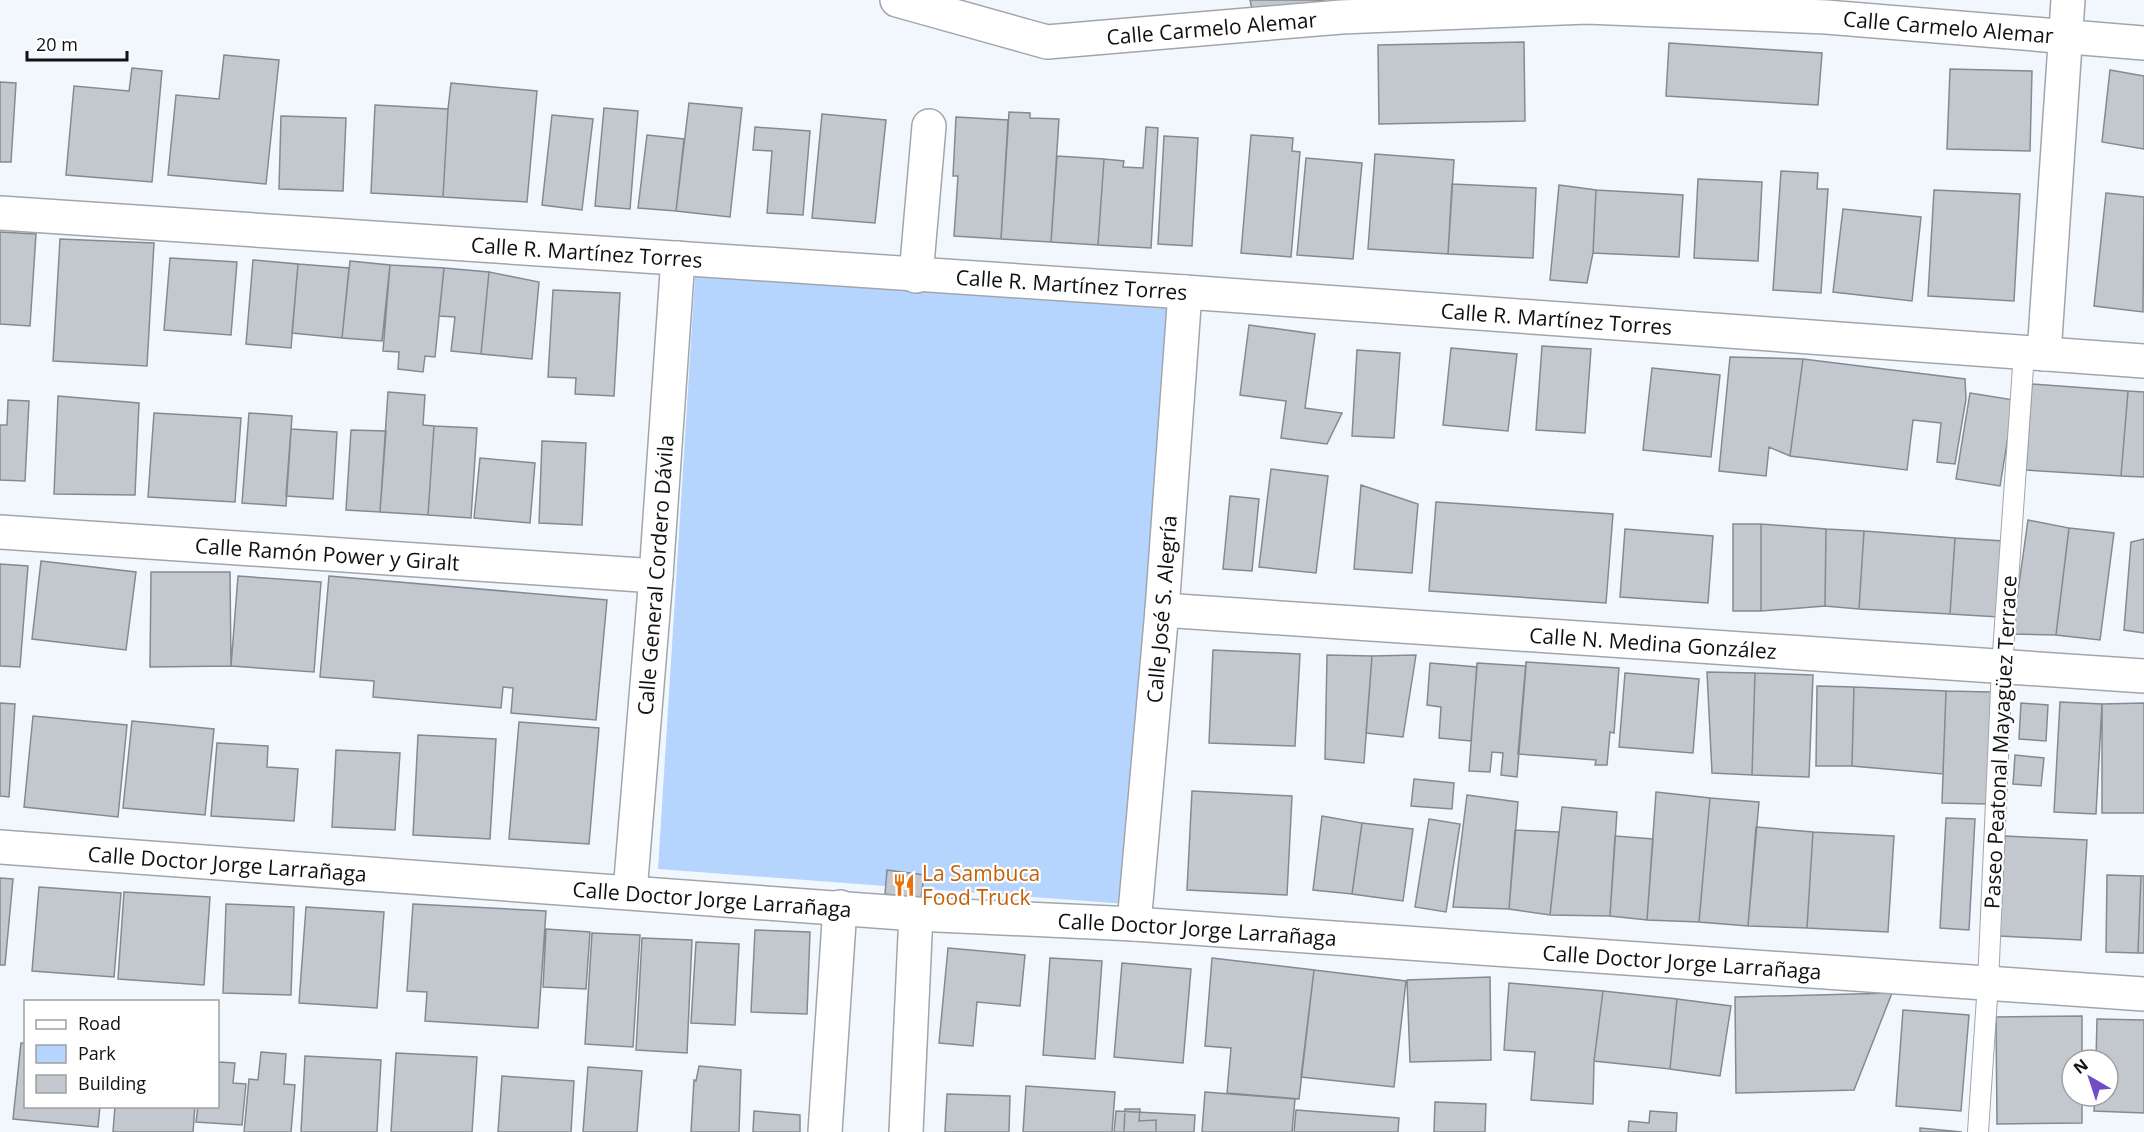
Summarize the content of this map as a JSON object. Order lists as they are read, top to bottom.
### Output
{
  "streets": {
    "street": [
      "Calle Carmelo Alemar",
      "Calle R. Martínez Torres",
      "Calle Ramón Power y Giralt",
      "Calle General Cordero Dávila",
      "Calle José S. Alegría",
      "Calle N. Medina González",
      "Calle Doctor Jorge Larrañaga"
    ],
    "lane": ["Paseo Peatonal Mayagüez Terrace"]
  },
  "crossings": [
    ["Calle R. Martínez Torres", "Calle General Cordero Dávila"],
    ["Calle R. Martínez Torres", "Calle José S. Alegría"],
    ["Calle R. Martínez Torres", "Paseo Peatonal Mayagüez Terrace"],
    ["Calle Ramón Power y Giralt", "Calle General Cordero Dávila"],
    ["Calle General Cordero Dávila", "Calle Doctor Jorge Larrañaga"],
    ["Calle José S. Alegría", "Calle N. Medina González"],
    ["Calle José S. Alegría", "Calle Doctor Jorge Larrañaga"],
    ["Calle N. Medina González", "Paseo Peatonal Mayagüez Terrace"],
    ["Paseo Peatonal Mayagüez Terrace", "Calle Doctor Jorge Larrañaga"]
  ],
  "places": {
    "restaurant": ["La Sambuca Food Truck"]
  },
  "legend": ["Road", "Park", "Building"],
  "scale_bar": "20 m",
  "north": "top left"
}
